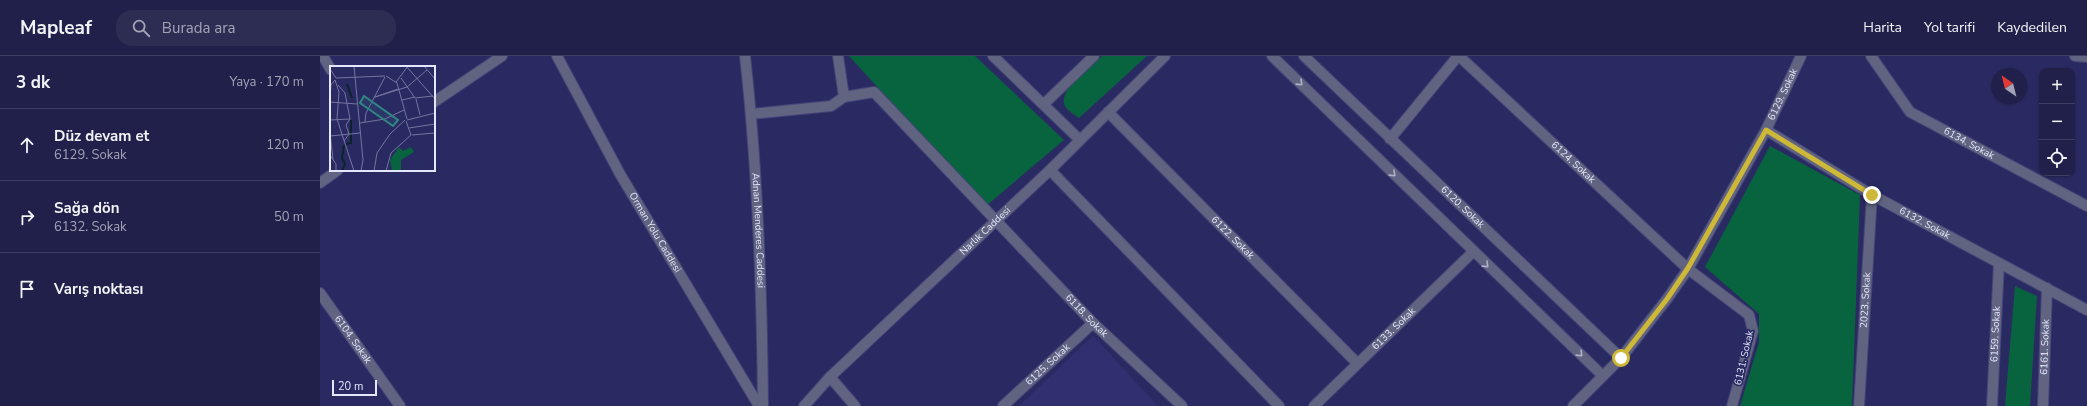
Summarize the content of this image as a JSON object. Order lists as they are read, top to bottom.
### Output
{
  "streets": {
    "street": [
      "6129. Sokak",
      "6134. Sokak",
      "6124. Sokak",
      "6120. Sokak",
      "6132. Sokak",
      "Adnan Menderes Caddesi",
      "Narlık Caddesi",
      "Orman Yolu Caddesi",
      "6122. Sokak",
      "2023. Sokak",
      "6118. Sokak",
      "6133. Sokak",
      "6159. Sokak",
      "6104. Sokak",
      "6161. Sokak",
      "6131. Sokak",
      "6125. Sokak"
    ]
  },
  "crossings": [
    ["6129. Sokak", "6124. Sokak"],
    ["6129. Sokak", "6120. Sokak"],
    ["6129. Sokak", "6132. Sokak"],
    ["6129. Sokak", "6131. Sokak"],
    ["6124. Sokak", "6120. Sokak"],
    ["6124. Sokak", "6131. Sokak"],
    ["6132. Sokak", "2023. Sokak"],
    ["6132. Sokak", "6159. Sokak"],
    ["6132. Sokak", "6161. Sokak"],
    ["Narlık Caddesi", "6122. Sokak"],
    ["Narlık Caddesi", "6118. Sokak"],
    ["6122. Sokak", "6133. Sokak"],
    ["6118. Sokak", "6125. Sokak"]
  ],
  "scale_bar": "20 m",
  "north": "top left",
  "page": {
    "header": "Mapleaf",
    "search": "Burada ara",
    "nav": ["Harita", "Yol tarifi", "Kaydedilen"],
    "heading": ["3 dk", "Yaya · 170 m"],
    "map_buttons": ["+", "−"],
    "list": [
      ["Düz devam et", "6129. Sokak", "120 m"],
      ["Sağa dön", "6132. Sokak", "50 m"],
      "Varış noktası"
    ],
    "scale": "20 m"
  }
}
